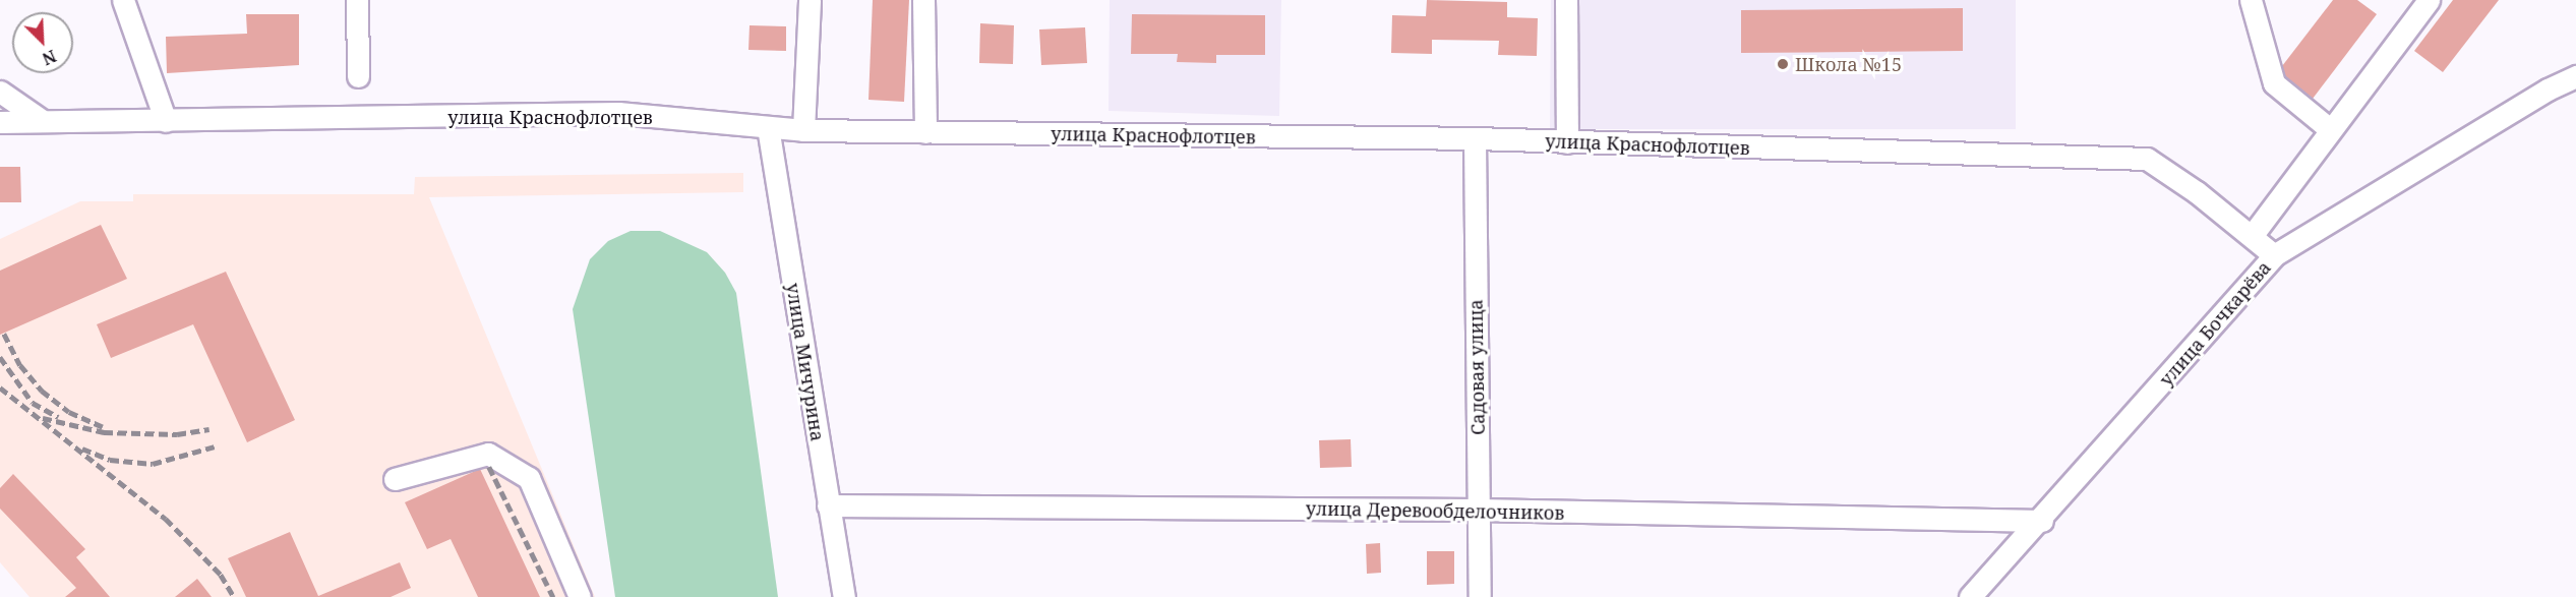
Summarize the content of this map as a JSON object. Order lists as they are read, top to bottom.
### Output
{
  "streets": {
    "street": [
      "улица Краснофлотцев",
      "улица Бочкарёва",
      "улица Мичурина",
      "Садовая улица",
      "улица Деревообделочников"
    ]
  },
  "crossings": [
    ["улица Краснофлотцев", "улица Бочкарёва"],
    ["улица Краснофлотцев", "улица Мичурина"],
    ["улица Краснофлотцев", "Садовая улица"],
    ["улица Бочкарёва", "улица Деревообделочников"],
    ["улица Мичурина", "улица Деревообделочников"],
    ["Садовая улица", "улица Деревообделочников"]
  ],
  "places": ["Школа №15"],
  "north": "bottom right"
}
